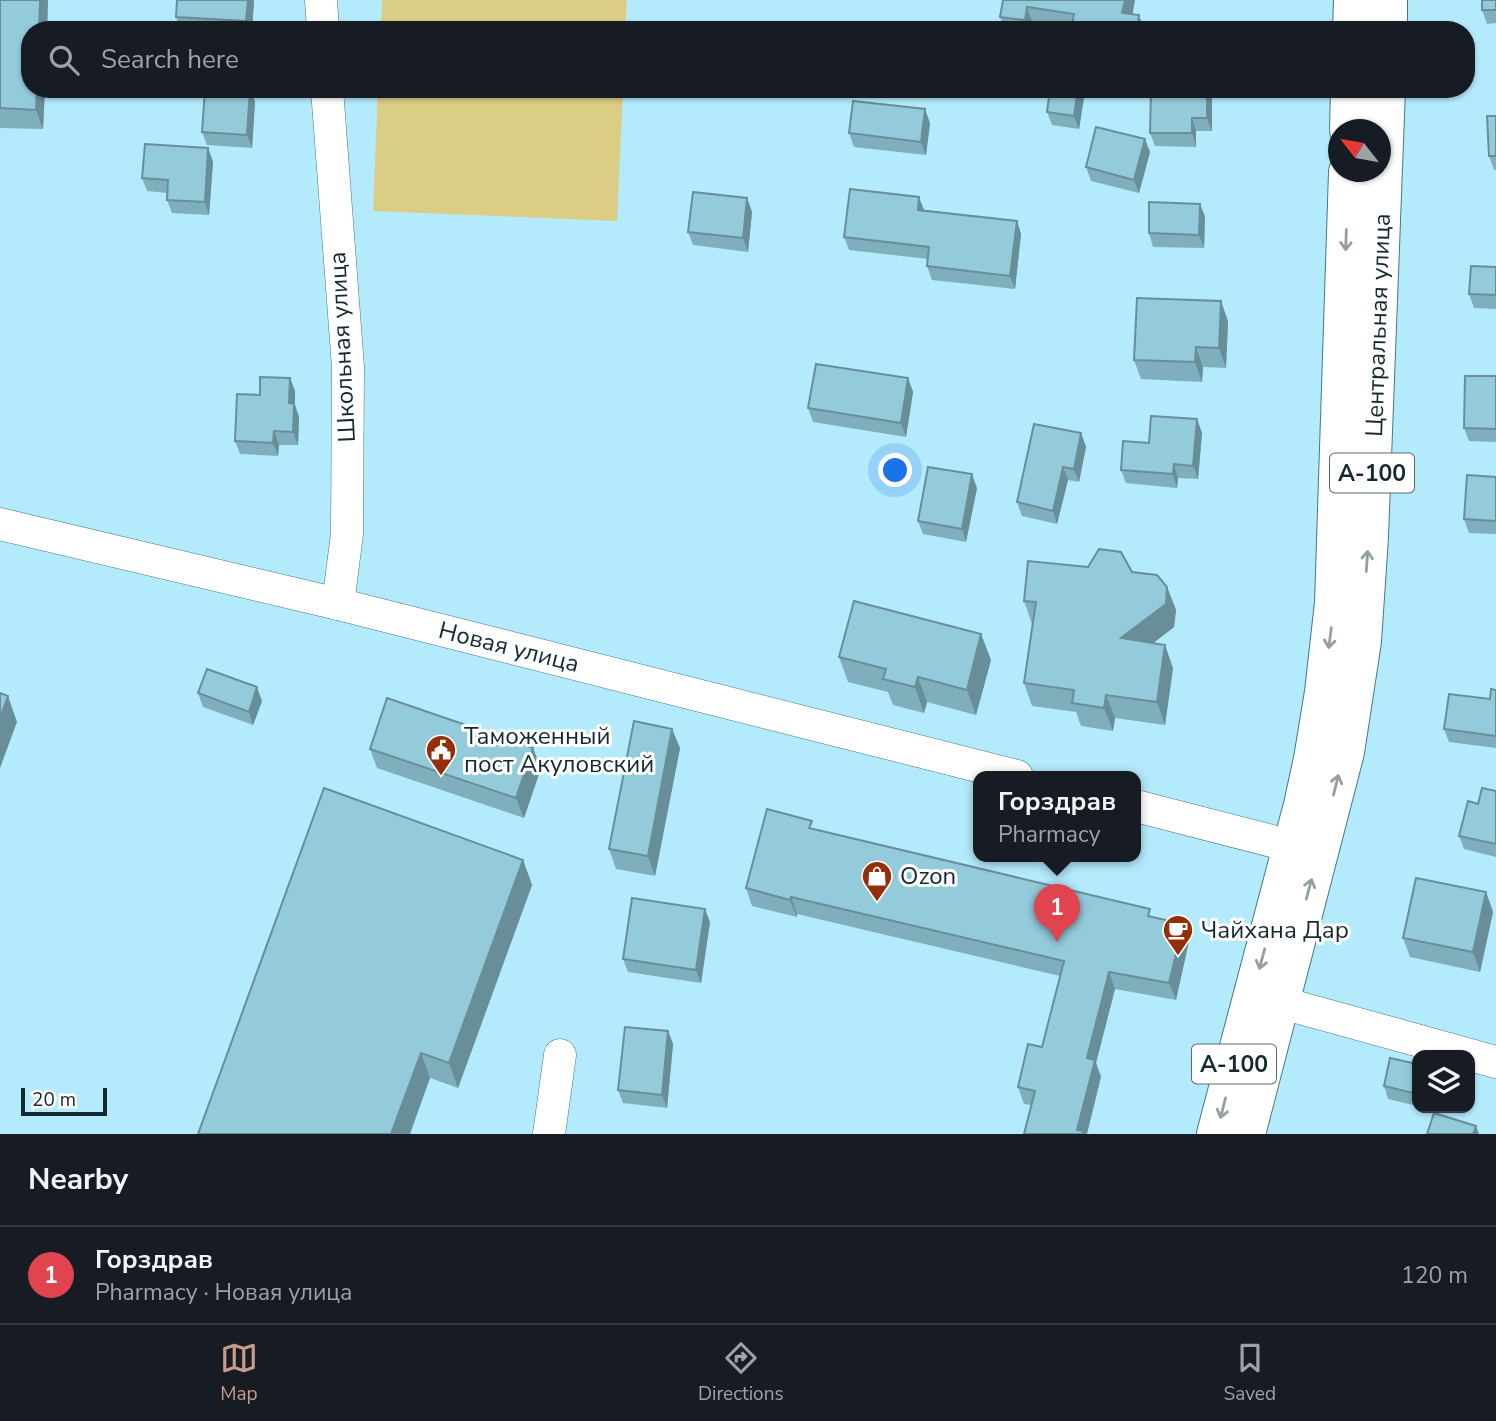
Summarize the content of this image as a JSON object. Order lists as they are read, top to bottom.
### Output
{
  "streets": {
    "main road": ["Центральная улица", "А-100"],
    "street": ["Школьная улица", "Новая улица"]
  },
  "crossings": [
    ["Школьная улица", "Новая улица"]
  ],
  "places": {
    "public building": ["Таможенный пост Акуловский"],
    "shop": ["Ozon"],
    "cafe": ["Чайхана Дар"]
  },
  "scale_bar": "20 m",
  "north": "top left",
  "page": {
    "search": "Search here",
    "popup": ["Горздрав", "Pharmacy"],
    "pins": "1",
    "scale": "20 m",
    "heading": "Nearby",
    "list": [
      {
        "mark": "1",
        "name": "Горздрав",
        "note": "Pharmacy · Новая улица",
        "value": "120 m"
      }
    ],
    "nav": ["Map", "Directions", "Saved"]
  }
}
